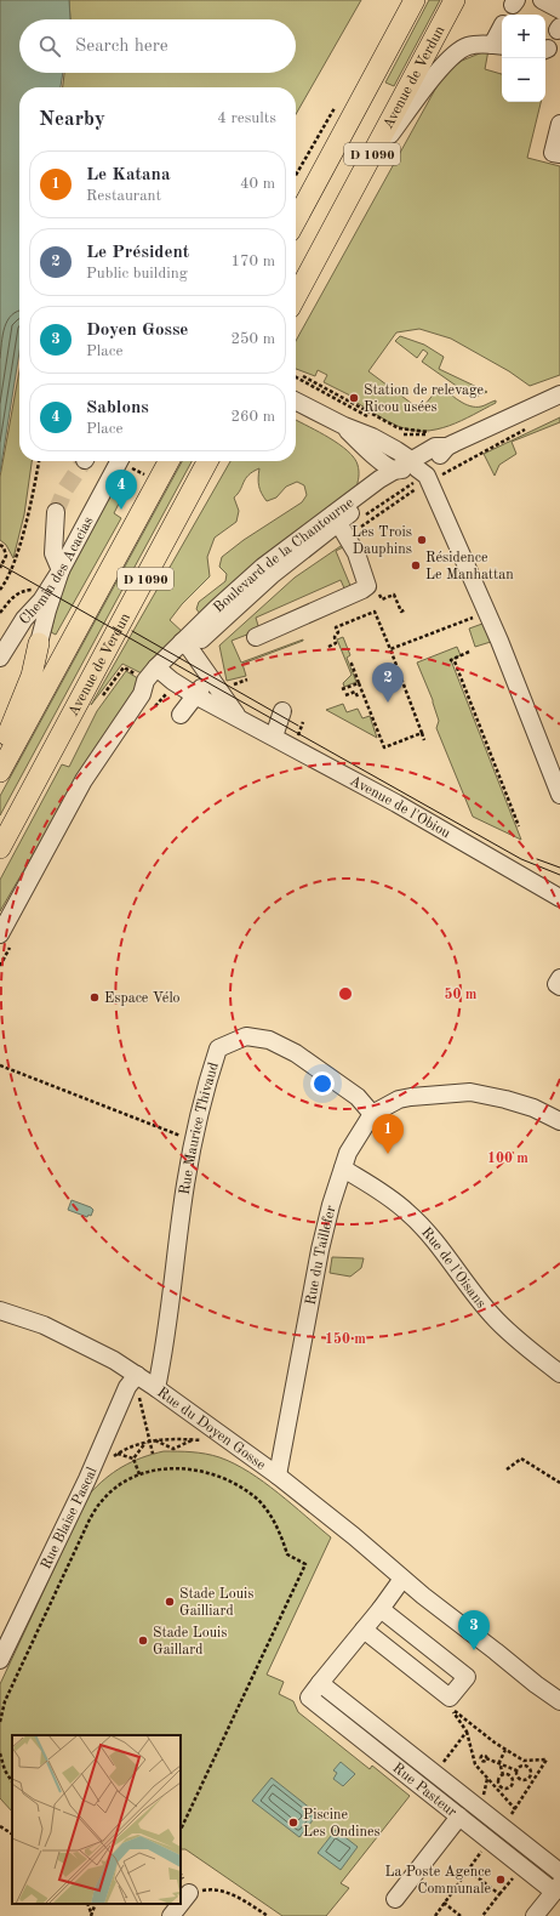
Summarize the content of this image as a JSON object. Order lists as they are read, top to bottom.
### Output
{
  "streets": {
    "main road": ["Avenue de Verdun", "D 1090"],
    "street": [
      "Boulevard de la Chantourne",
      "Chemin des Acacias",
      "Avenue de l'Obiou",
      "Rue Maurice Thivaud",
      "Rue du Taillefer",
      "Rue de l'Oisans",
      "Rue du Doyen Gosse",
      "Rue Blaise Pascal",
      "Rue Pasteur"
    ]
  },
  "crossings": [
    ["Boulevard de la Chantourne", "Avenue de l'Obiou"],
    ["Rue Maurice Thivaud", "Rue du Taillefer"],
    ["Rue Maurice Thivaud", "Rue du Doyen Gosse"],
    ["Rue du Taillefer", "Rue de l'Oisans"],
    ["Rue du Taillefer", "Rue du Doyen Gosse"],
    ["Rue du Doyen Gosse", "Rue Blaise Pascal"]
  ],
  "places": [
    "Station de relevage Ricou usées",
    "Les Trois Dauphins",
    "Résidence Le Manhattan",
    "Espace Vélo",
    "Stade Louis Gailliard",
    "Stade Louis Gaillard",
    "Piscine Les Ondines",
    "La Poste Agence Communale"
  ],
  "page": {
    "map_buttons": ["+", "−"],
    "search": "Search here",
    "heading": ["Nearby", "4 results"],
    "list": [
      {
        "mark": "1",
        "name": "Le Katana",
        "note": "Restaurant",
        "value": "40 m"
      },
      {
        "mark": "2",
        "name": "Le Président",
        "note": "Public building",
        "value": "170 m"
      },
      {
        "mark": "3",
        "name": "Doyen Gosse",
        "note": "Place",
        "value": "250 m"
      },
      {
        "mark": "4",
        "name": "Sablons",
        "note": "Place",
        "value": "260 m"
      }
    ],
    "pins": [
      "4",
      "2",
      "1",
      "3"
    ]
  },
  "rings": ["50 m", "100 m", "150 m"]
}
